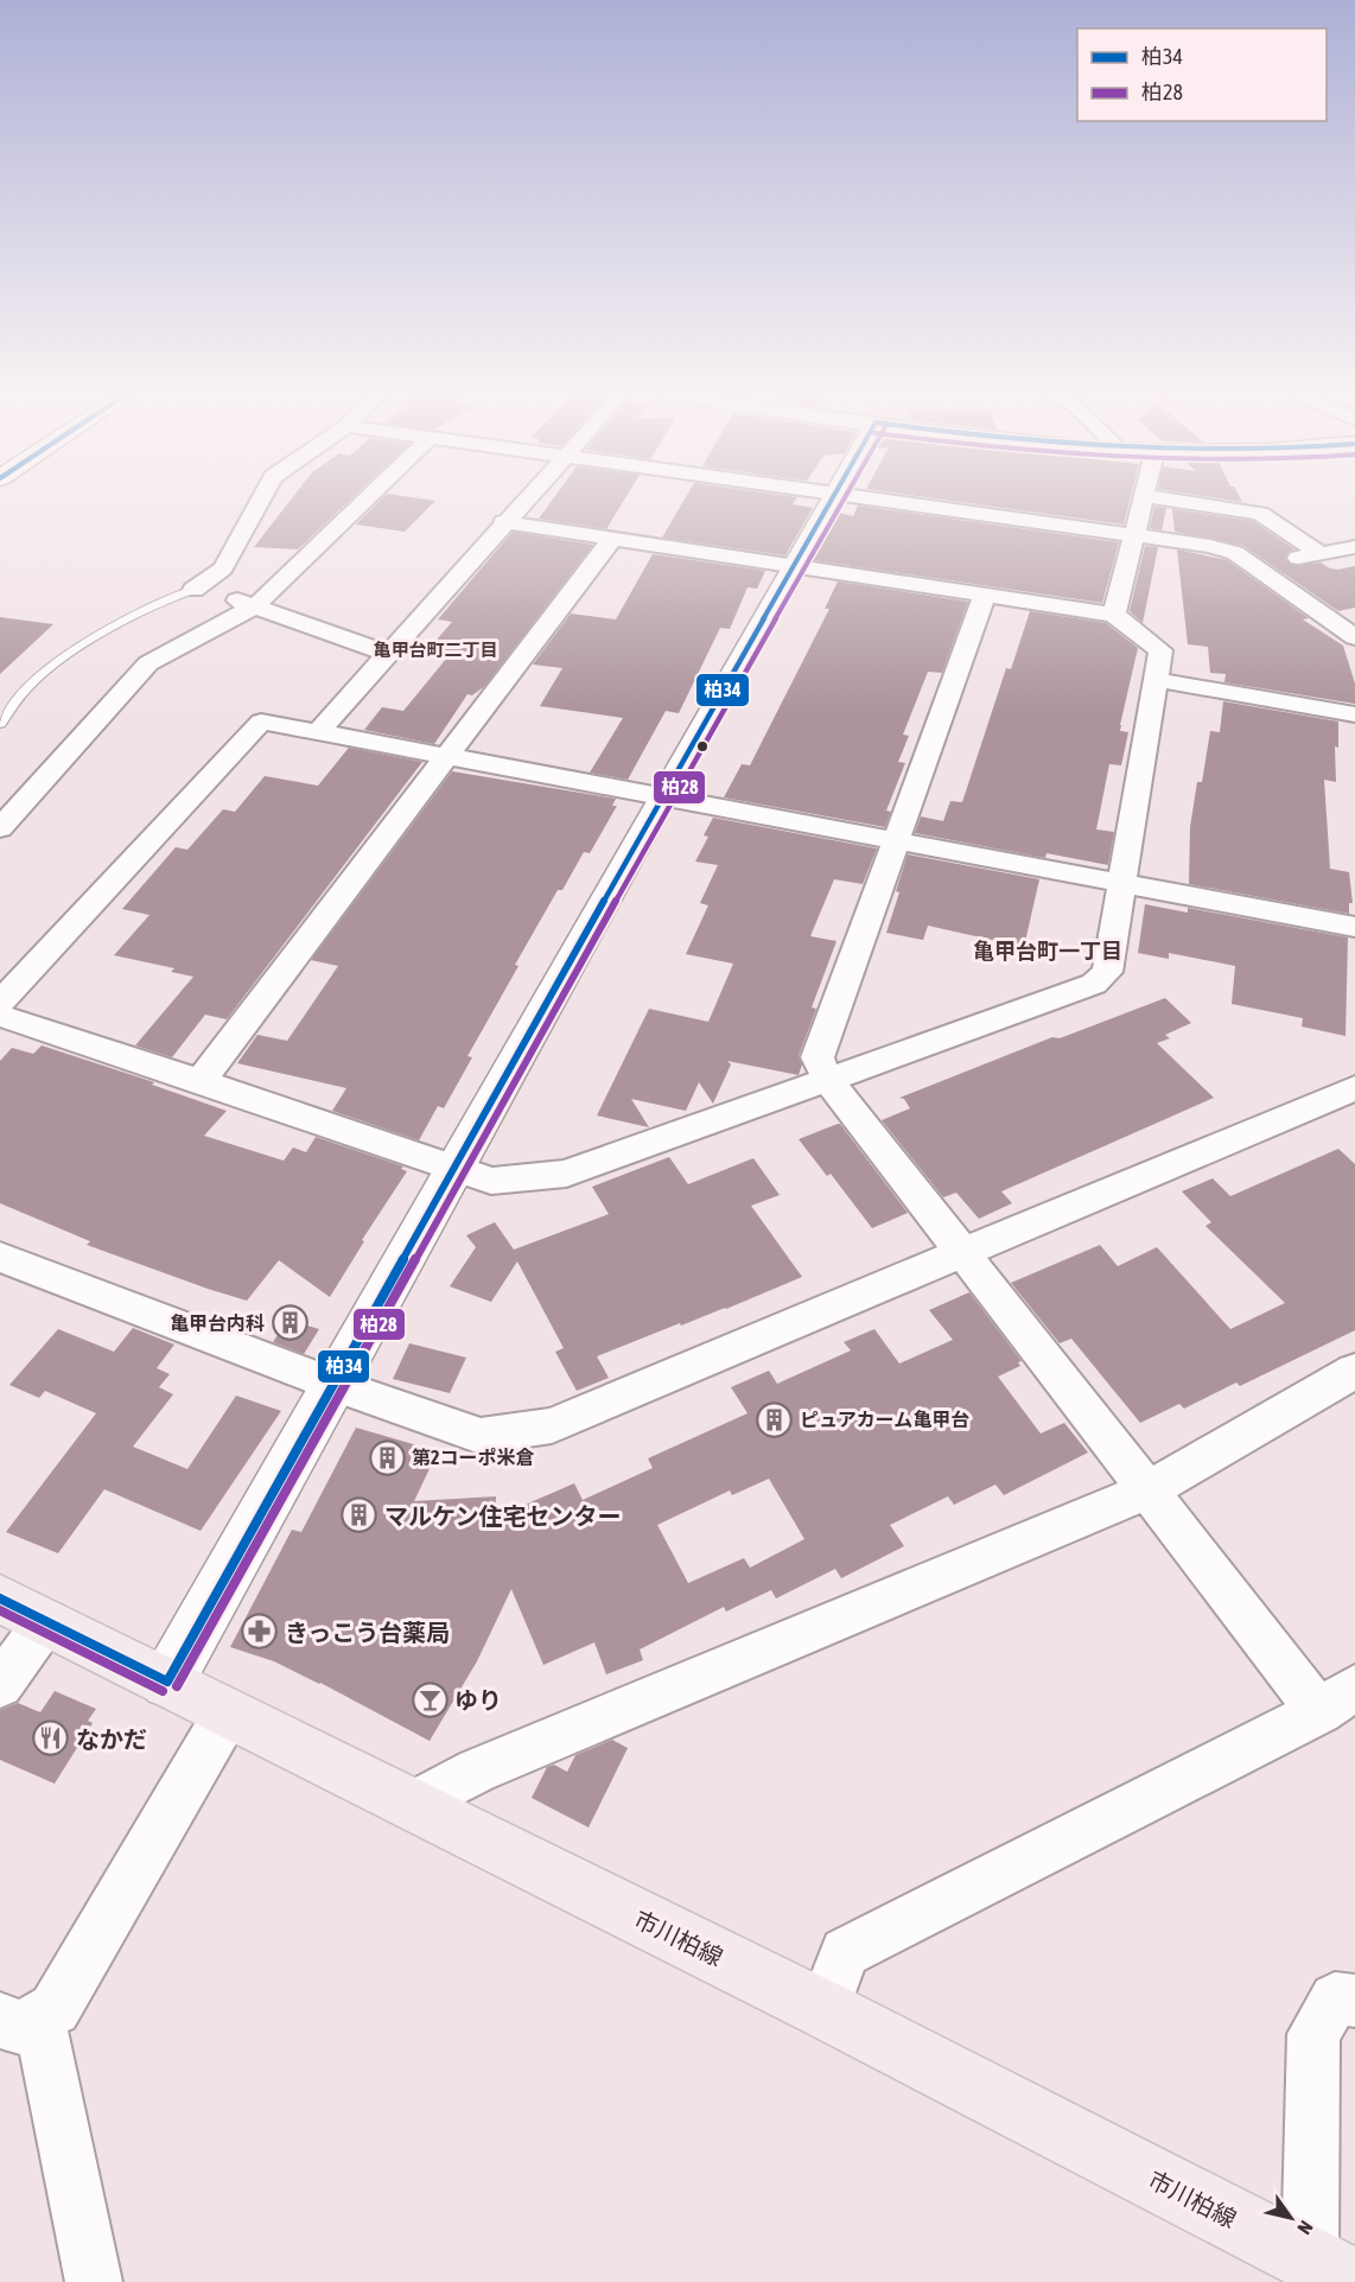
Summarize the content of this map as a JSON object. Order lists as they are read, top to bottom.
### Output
{
  "streets": {
    "main road": ["市川柏線"]
  },
  "districts": ["亀甲台町二丁目", "亀甲台町一丁目"],
  "places": {
    "building": [
      "亀甲台内科",
      "ピュアカーム亀甲台",
      "第2コーポ米倉",
      "マルケン住宅センター"
    ],
    "pharmacy": ["きっこう台薬局"],
    "bar": ["ゆり"],
    "restaurant": ["なかだ"]
  },
  "lines": ["transit line 柏34", "transit line 柏28"],
  "legend": ["柏34", "柏28"],
  "north": "bottom right"
}
